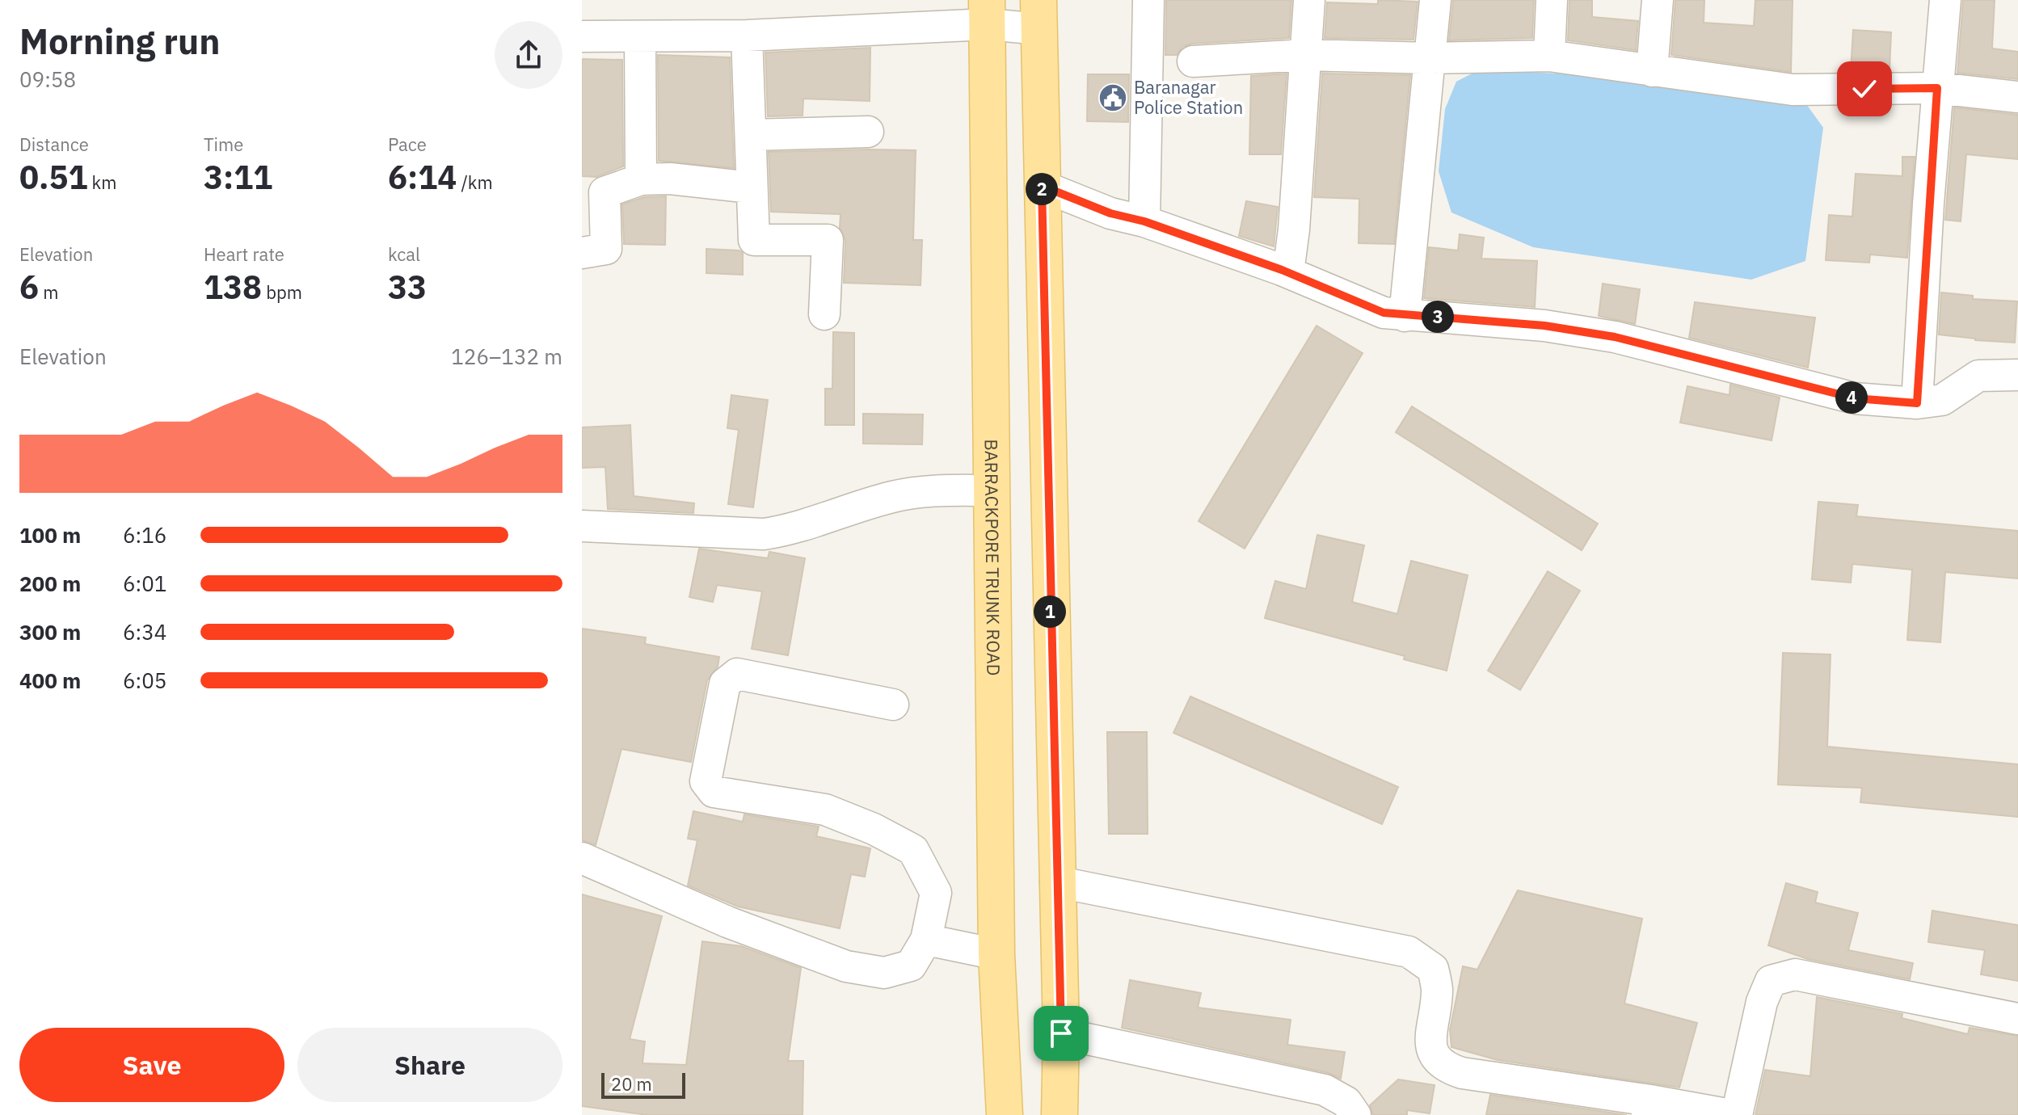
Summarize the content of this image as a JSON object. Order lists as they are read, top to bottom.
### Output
{
  "streets": {
    "main road": ["BARRACKPORE TRUNK ROAD"]
  },
  "places": {
    "public building": ["Baranagar Police Station"]
  },
  "scale_bar": "20 m",
  "page": {
    "heading": ["Morning run", "09:58"],
    "stats": [
      ["Distance", "0.51 km"],
      ["Time", "3:11"],
      ["Pace", "6:14 /km"],
      ["Elevation", "6 m"],
      ["Heart rate", "138 bpm"],
      ["kcal", "33"]
    ],
    "pins": [
      "2",
      "3",
      "4",
      "1"
    ],
    "chart": ["Elevation", "126–132 m"],
    "list": [
      {
        "name": "100 m",
        "note": "6:16"
      },
      {
        "name": "200 m",
        "note": "6:01"
      },
      {
        "name": "300 m",
        "note": "6:34"
      },
      {
        "name": "400 m",
        "note": "6:05"
      }
    ],
    "buttons": ["Save", "Share"],
    "scale": "20 m"
  }
}
